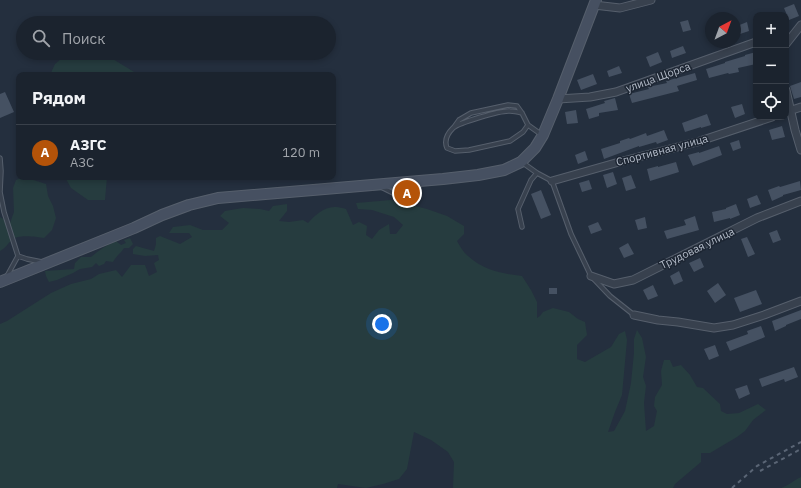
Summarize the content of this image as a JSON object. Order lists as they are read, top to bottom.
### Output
{
  "streets": {
    "street": ["улица Щорса", "Спортивная улица", "Трудовая улица"]
  },
  "north": "top right",
  "page": {
    "map_buttons": ["+", "−"],
    "search": "Поиск",
    "heading": "Рядом",
    "list": [
      {
        "mark": "A",
        "name": "АЗГС",
        "note": "АЗС",
        "value": "120 m"
      }
    ],
    "pins": "A"
  }
}
